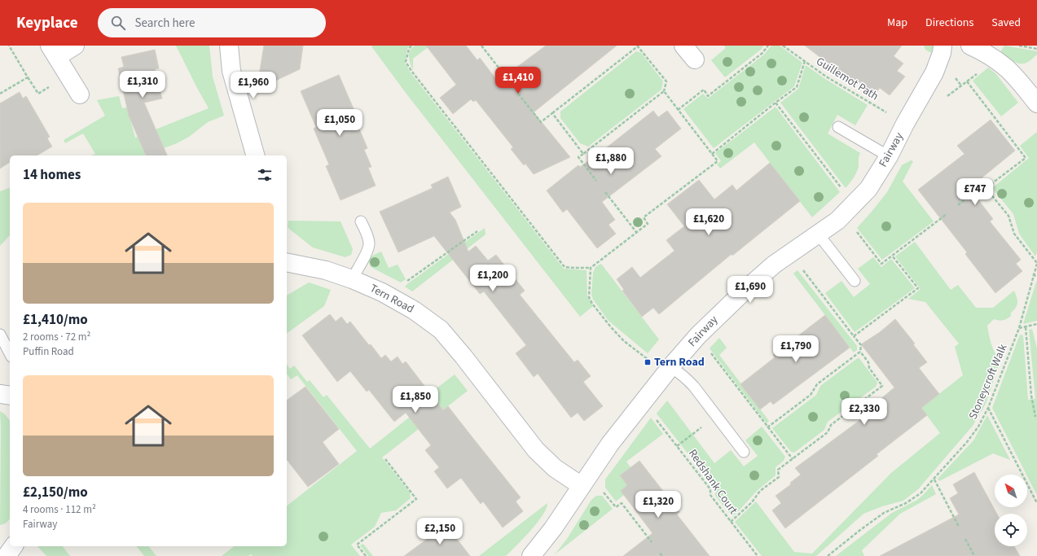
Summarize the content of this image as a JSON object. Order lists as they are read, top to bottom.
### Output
{
  "streets": {
    "street": ["Fairway", "Tern Road"],
    "path": ["Guillemot Path", "Stoneycroft Walk", "Redshank Court"]
  },
  "crossings": [
    ["Guillemot Path", "Fairway"],
    ["Fairway", "Tern Road"],
    ["Fairway", "Redshank Court"]
  ],
  "places": {
    "transit": ["Tern Road"]
  },
  "north": "top left",
  "page": {
    "header": "Keyplace",
    "search": "Search here",
    "nav": ["Map", "Directions", "Saved"],
    "price": [
      "£1,410",
      "£1,310",
      "£1,960",
      "£1,050",
      "£1,880",
      "£747",
      "£1,620",
      "£1,200",
      "£1,690",
      "£1,790",
      "£1,850",
      "£2,330",
      "£1,320",
      "£2,150"
    ],
    "heading": "14 homes",
    "list": [
      {
        "name": "£1,410/mo",
        "note": "2 rooms · 72 m² · Puffin Road"
      },
      {
        "name": "£2,150/mo",
        "note": "4 rooms · 112 m² · Fairway"
      }
    ]
  }
}
